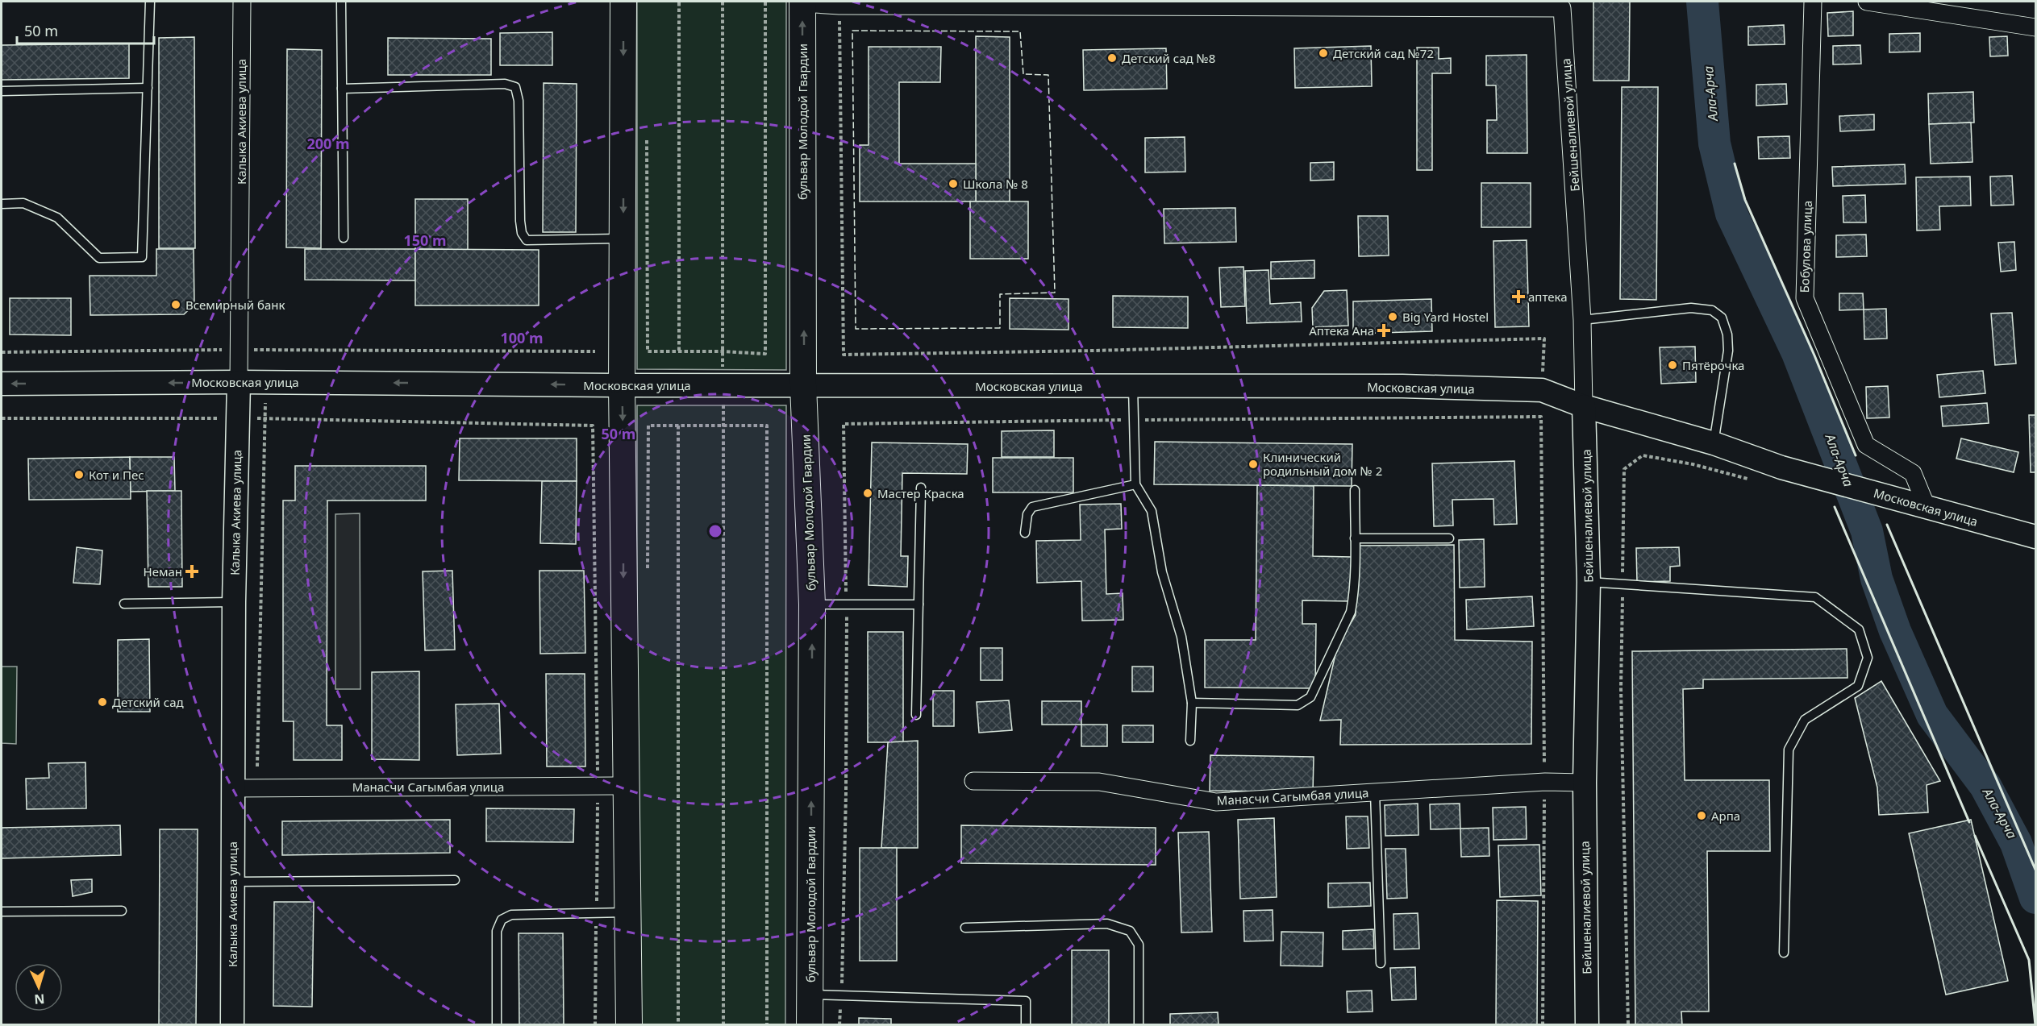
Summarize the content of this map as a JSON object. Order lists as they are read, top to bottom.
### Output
{
  "streets": {
    "main road": [
      "Калыка Акиева улица",
      "бульвар Молодой Гвардии",
      "Бейшеналиевой улица",
      "Московская улица"
    ],
    "street": ["Бобулова улица", "Манасчи Сагымбая улица"]
  },
  "crossings": [
    ["Калыка Акиева улица", "Московская улица"],
    ["Калыка Акиева улица", "Манасчи Сагымбая улица"],
    ["бульвар Молодой Гвардии", "Московская улица"],
    ["Бейшеналиевой улица", "Московская улица"],
    ["Бейшеналиевой улица", "Манасчи Сагымбая улица"],
    ["Бобулова улица", "Московская улица"]
  ],
  "water": ["Ала-Арча"],
  "places": {
    "other": [
      "Детский сад №72",
      "Детский сад №8",
      "Школа № 8",
      "Всемирный банк",
      "Big Yard Hostel",
      "Пятёрочка",
      "Клинический родильный дом № 2",
      "Кот и Пес",
      "Мастер Краска",
      "Детский сад",
      "Арпа"
    ],
    "health": ["аптека", "Аптека Ана", "Неман"]
  },
  "scale_bar": "50 m",
  "north": "bottom",
  "rings": [
    "200 m",
    "150 m",
    "100 m",
    "50 m"
  ]
}
